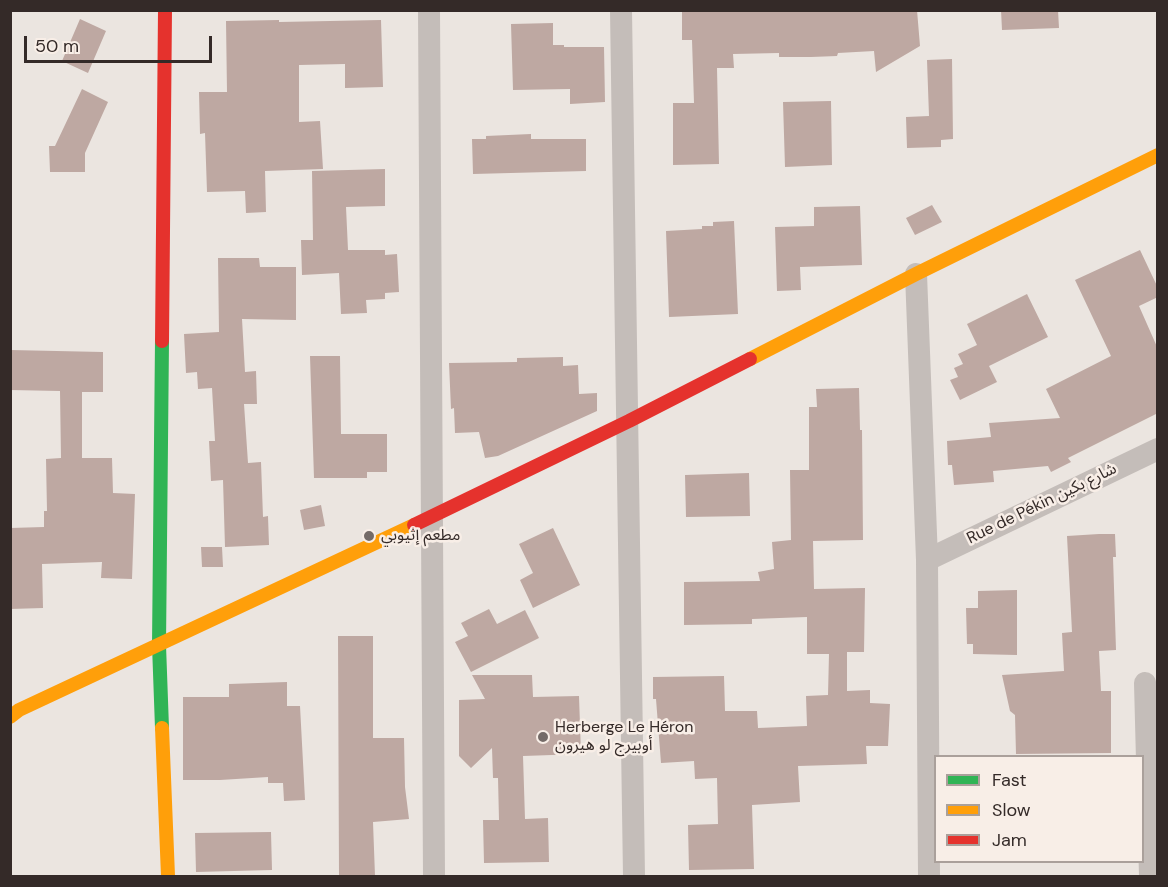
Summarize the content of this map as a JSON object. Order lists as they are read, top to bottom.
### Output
{
  "streets": {
    "street": ["Rue de Pékin شارع بكين"]
  },
  "places": ["مطعم إثيوبي", "Herberge Le Héron أوبيرج لو هيرون"],
  "legend": ["Fast", "Slow", "Jam"],
  "scale_bar": "50 m"
}
